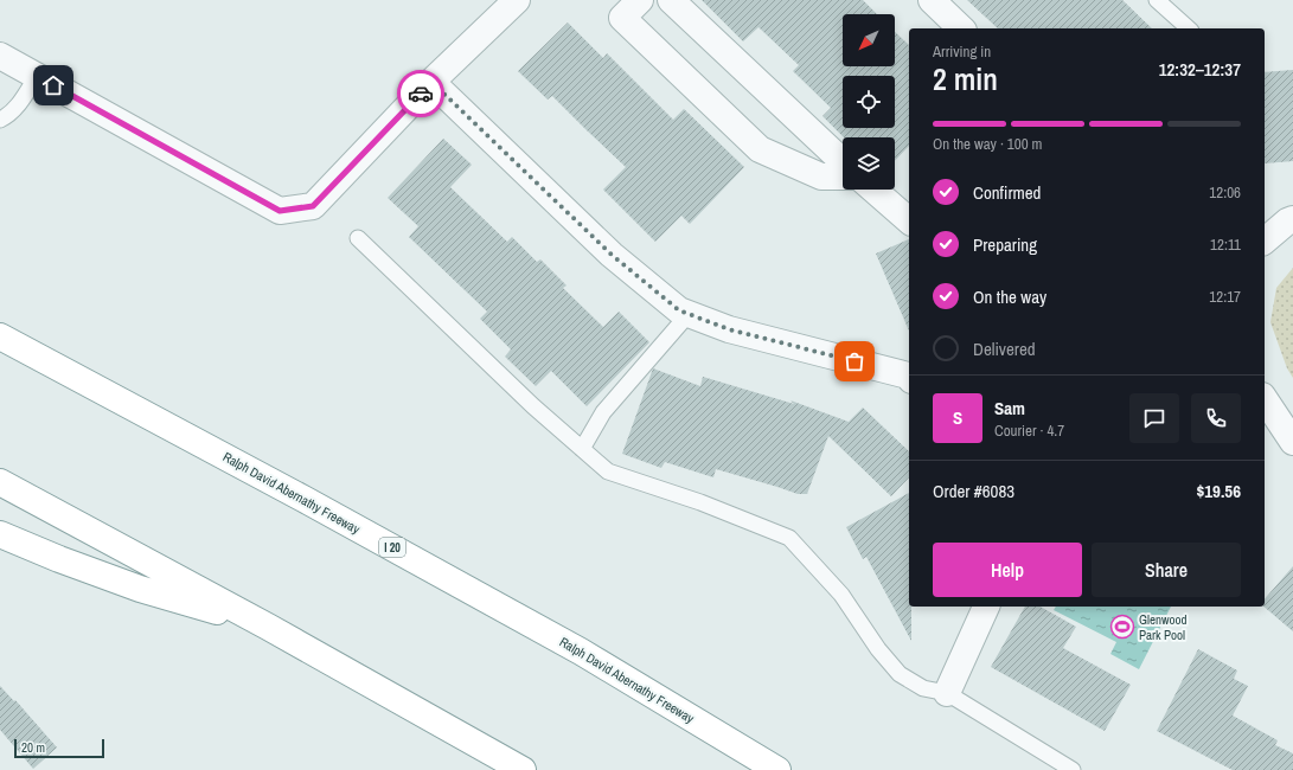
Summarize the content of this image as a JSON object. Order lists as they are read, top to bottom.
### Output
{
  "streets": {
    "highway": ["Ralph David Abernathy Freeway", "I 20"]
  },
  "places": {
    "sports": ["Glenwood Park Pool"]
  },
  "scale_bar": "20 m",
  "north": "bottom left",
  "page": {
    "heading": ["2 min", "Arriving in", "12:32–12:37"],
    "panel": [
      "Sam",
      "Courier · 4.7",
      "Order #6083",
      "$19.56"
    ],
    "bar": "On the way · 100 m",
    "list": [
      ["Confirmed", "12:06"],
      ["Preparing", "12:11"],
      ["On the way", "12:17"],
      "Delivered"
    ],
    "round": "S",
    "buttons": ["Help", "Share"],
    "scale": "20 m"
  }
}
